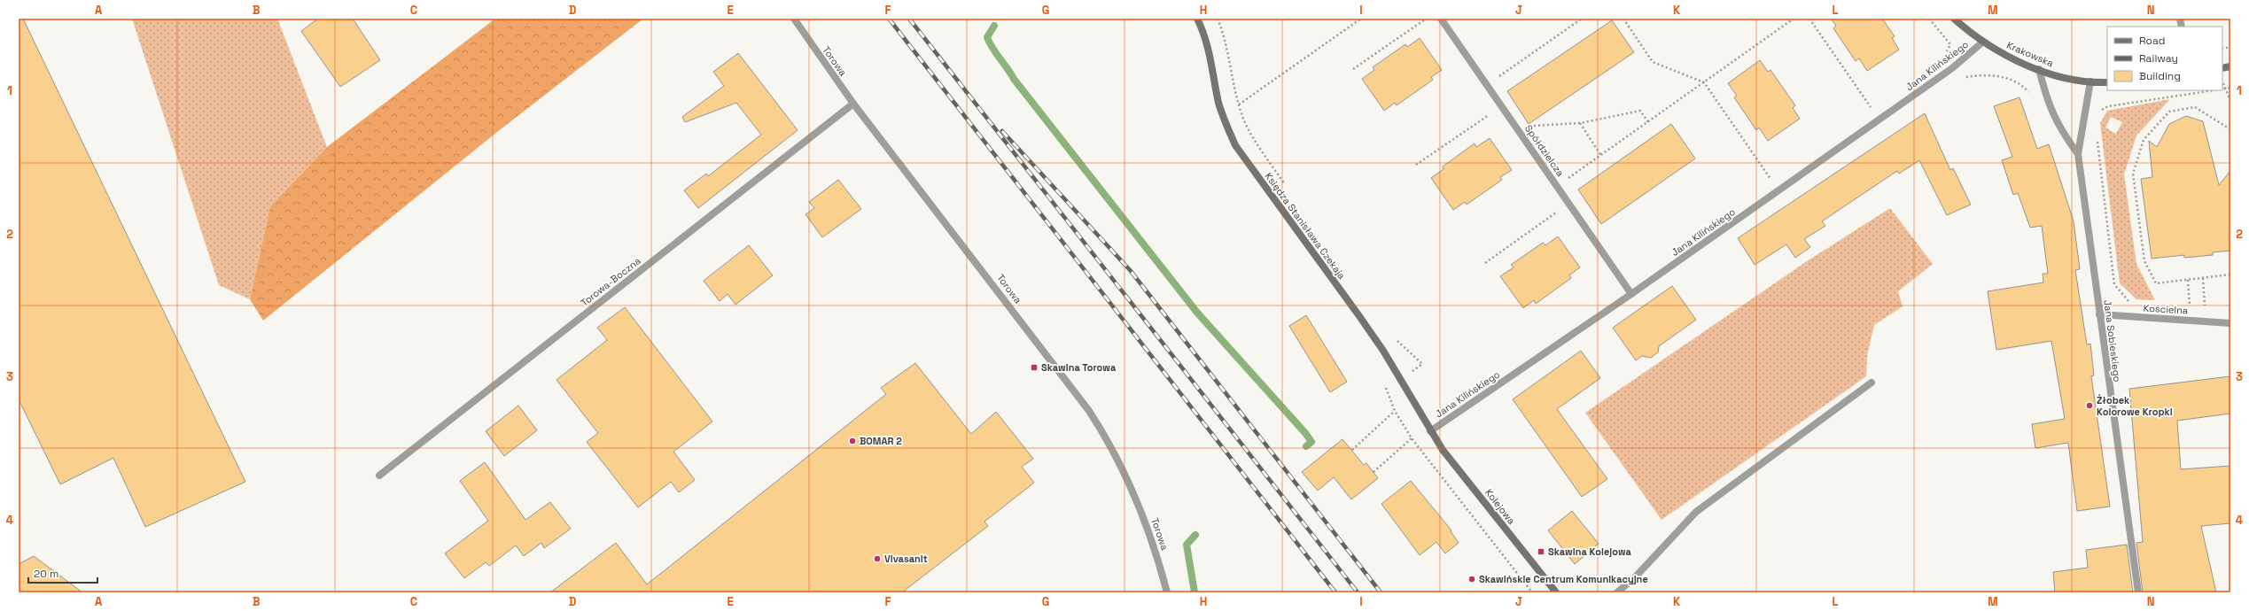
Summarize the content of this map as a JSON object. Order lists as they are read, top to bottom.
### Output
{
  "streets": {
    "street": [
      "Krakowska",
      "Torowa",
      "Jana Kilińskiego",
      "Spółdzielcza",
      "Księdza Stanisława Czekaja",
      "Torowa-Boczna",
      "Kościelna",
      "Jana Sobieskiego",
      "Kolejowa"
    ]
  },
  "crossings": [
    ["Krakowska", "Jana Kilińskiego"],
    ["Krakowska", "Jana Sobieskiego"],
    ["Torowa", "Torowa-Boczna"],
    ["Jana Kilińskiego", "Spółdzielcza"],
    ["Jana Kilińskiego", "Księdza Stanisława Czekaja"],
    ["Jana Kilińskiego", "Kolejowa"],
    ["Księdza Stanisława Czekaja", "Kolejowa"],
    ["Kościelna", "Jana Sobieskiego"]
  ],
  "places": {
    "transit": ["Skawina Torowa", "Skawina Kolejowa"],
    "other": [
      "Żłobek Kolorowe Kropki",
      "BOMAR 2",
      "Vivasanit",
      "Skawińskie Centrum Komunikacyjne"
    ]
  },
  "legend": ["Road", "Railway", "Building"],
  "scale_bar": "20 m",
  "grid": {
    "columns": [
      "A",
      "B",
      "C",
      "D",
      "E",
      "F",
      "G",
      "H",
      "I",
      "J",
      "K",
      "L",
      "M",
      "N"
    ],
    "rows": [
      "1",
      "2",
      "3",
      "4"
    ]
  }
}
